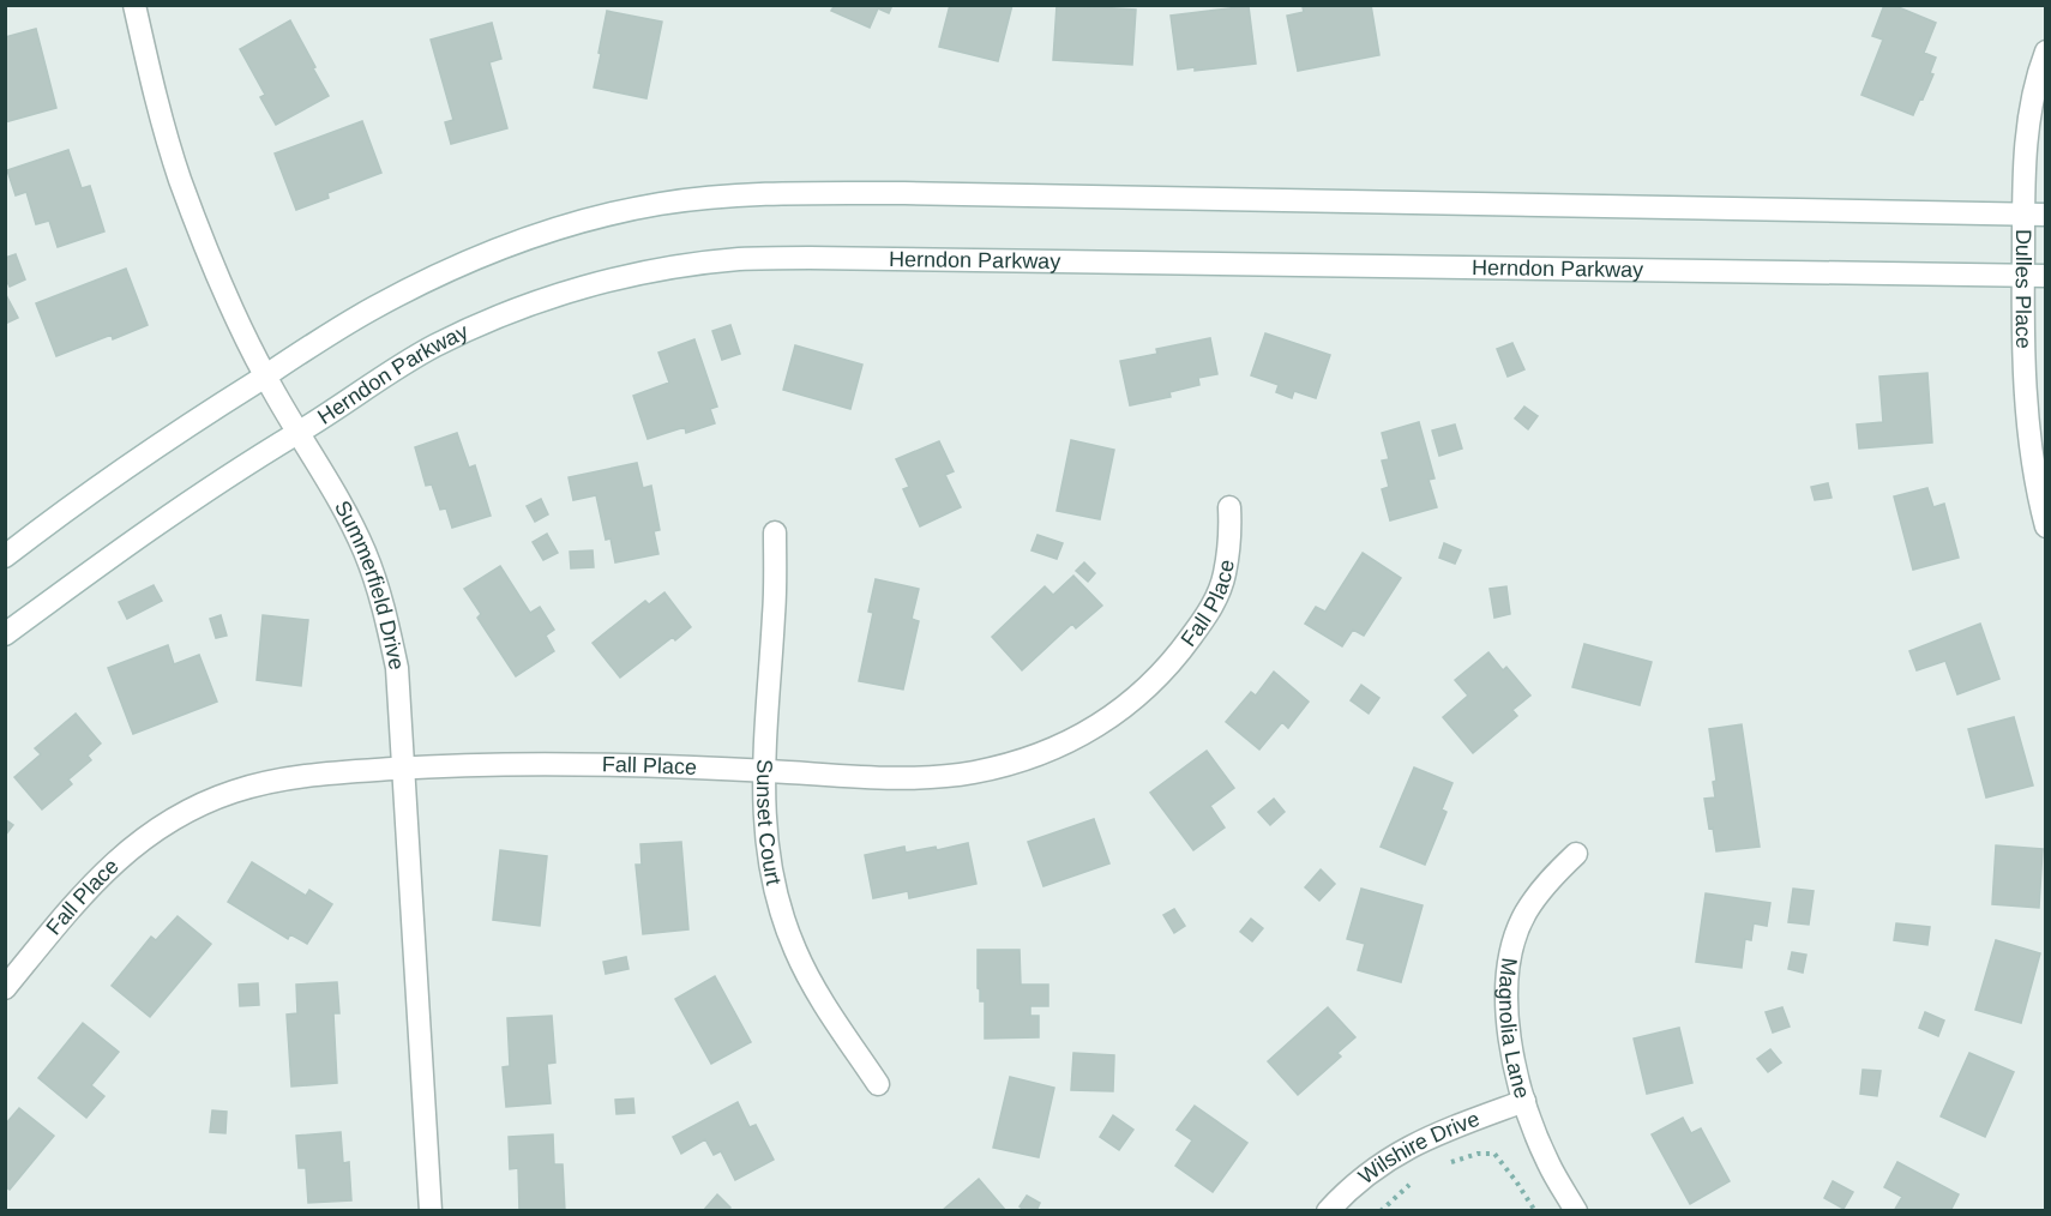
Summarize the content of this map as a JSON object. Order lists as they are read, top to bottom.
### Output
{
  "streets": {
    "street": [
      "Herndon Parkway",
      "Dulles Place",
      "Summerfield Drive",
      "Fall Place",
      "Sunset Court",
      "Magnolia Lane",
      "Wilshire Drive"
    ]
  },
  "crossings": [
    ["Herndon Parkway", "Dulles Place"],
    ["Herndon Parkway", "Summerfield Drive"],
    ["Summerfield Drive", "Fall Place"],
    ["Fall Place", "Sunset Court"],
    ["Magnolia Lane", "Wilshire Drive"]
  ]
}
